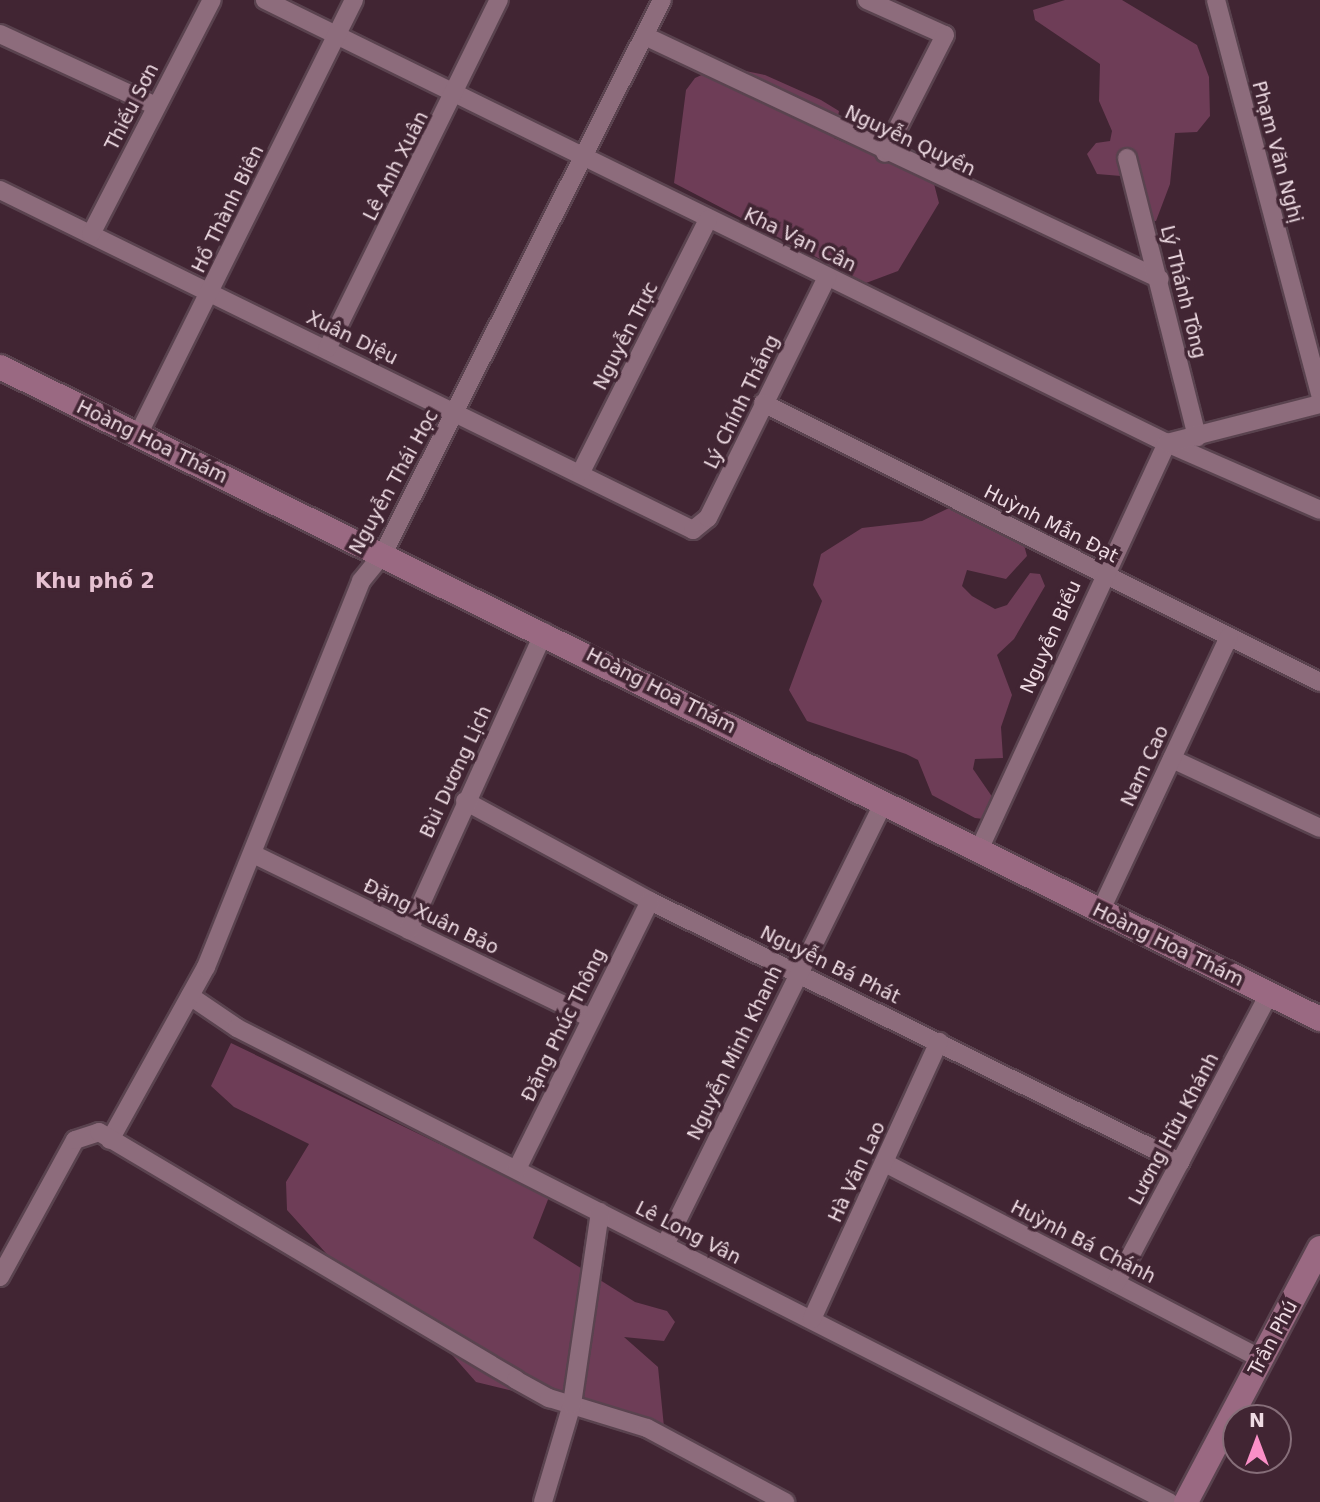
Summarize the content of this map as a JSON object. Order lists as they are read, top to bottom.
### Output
{
  "streets": {
    "street": [
      "Thiếu Sơn",
      "Nguyễn Quyền",
      "Phạm Văn Nghị",
      "Lê Anh Xuân",
      "Hồ Thành Biên",
      "Kha Vạn Cân",
      "Lý Thánh Tông",
      "Nguyễn Trực",
      "Xuân Diệu",
      "Lý Chính Thắng",
      "Hoàng Hoa Thám",
      "Nguyễn Thái Học",
      "Huỳnh Mẫn Đạt",
      "Nguyễn Biểu",
      "Nam Cao",
      "Bùi Dương Lịch",
      "Đặng Xuân Bảo",
      "Nguyễn Bá Phát",
      "Đặng Phúc Thông",
      "Nguyễn Minh Khanh",
      "Lương Hữu Khánh",
      "Hà Văn Lao",
      "Lê Long Vân",
      "Huỳnh Bá Chánh",
      "Trần Phú"
    ]
  },
  "crossings": [
    ["Thiếu Sơn", "Xuân Diệu"],
    ["Nguyễn Quyền", "Lý Thánh Tông"],
    ["Nguyễn Quyền", "Nguyễn Thái Học"],
    ["Lê Anh Xuân", "Kha Vạn Cân"],
    ["Lê Anh Xuân", "Xuân Diệu"],
    ["Hồ Thành Biên", "Kha Vạn Cân"],
    ["Hồ Thành Biên", "Xuân Diệu"],
    ["Hồ Thành Biên", "Hoàng Hoa Thám"],
    ["Kha Vạn Cân", "Nguyễn Trực"],
    ["Kha Vạn Cân", "Lý Chính Thắng"],
    ["Kha Vạn Cân", "Nguyễn Thái Học"],
    ["Kha Vạn Cân", "Nguyễn Biểu"],
    ["Nguyễn Trực", "Xuân Diệu"],
    ["Xuân Diệu", "Lý Chính Thắng"],
    ["Xuân Diệu", "Nguyễn Thái Học"],
    ["Lý Chính Thắng", "Huỳnh Mẫn Đạt"],
    ["Hoàng Hoa Thám", "Nguyễn Thái Học"],
    ["Hoàng Hoa Thám", "Nguyễn Biểu"],
    ["Hoàng Hoa Thám", "Nam Cao"],
    ["Hoàng Hoa Thám", "Bùi Dương Lịch"],
    ["Hoàng Hoa Thám", "Nguyễn Minh Khanh"],
    ["Hoàng Hoa Thám", "Lương Hữu Khánh"],
    ["Nguyễn Thái Học", "Đặng Xuân Bảo"],
    ["Nguyễn Thái Học", "Lê Long Vân"],
    ["Huỳnh Mẫn Đạt", "Nguyễn Biểu"],
    ["Huỳnh Mẫn Đạt", "Nam Cao"],
    ["Bùi Dương Lịch", "Đặng Xuân Bảo"],
    ["Bùi Dương Lịch", "Nguyễn Bá Phát"],
    ["Đặng Xuân Bảo", "Đặng Phúc Thông"],
    ["Nguyễn Bá Phát", "Đặng Phúc Thông"],
    ["Nguyễn Bá Phát", "Nguyễn Minh Khanh"],
    ["Nguyễn Bá Phát", "Lương Hữu Khánh"],
    ["Nguyễn Bá Phát", "Hà Văn Lao"],
    ["Đặng Phúc Thông", "Lê Long Vân"],
    ["Nguyễn Minh Khanh", "Lê Long Vân"],
    ["Lương Hữu Khánh", "Huỳnh Bá Chánh"],
    ["Hà Văn Lao", "Lê Long Vân"],
    ["Hà Văn Lao", "Huỳnh Bá Chánh"],
    ["Huỳnh Bá Chánh", "Trần Phú"]
  ],
  "districts": ["Khu phố 2"],
  "north": "top"
}
